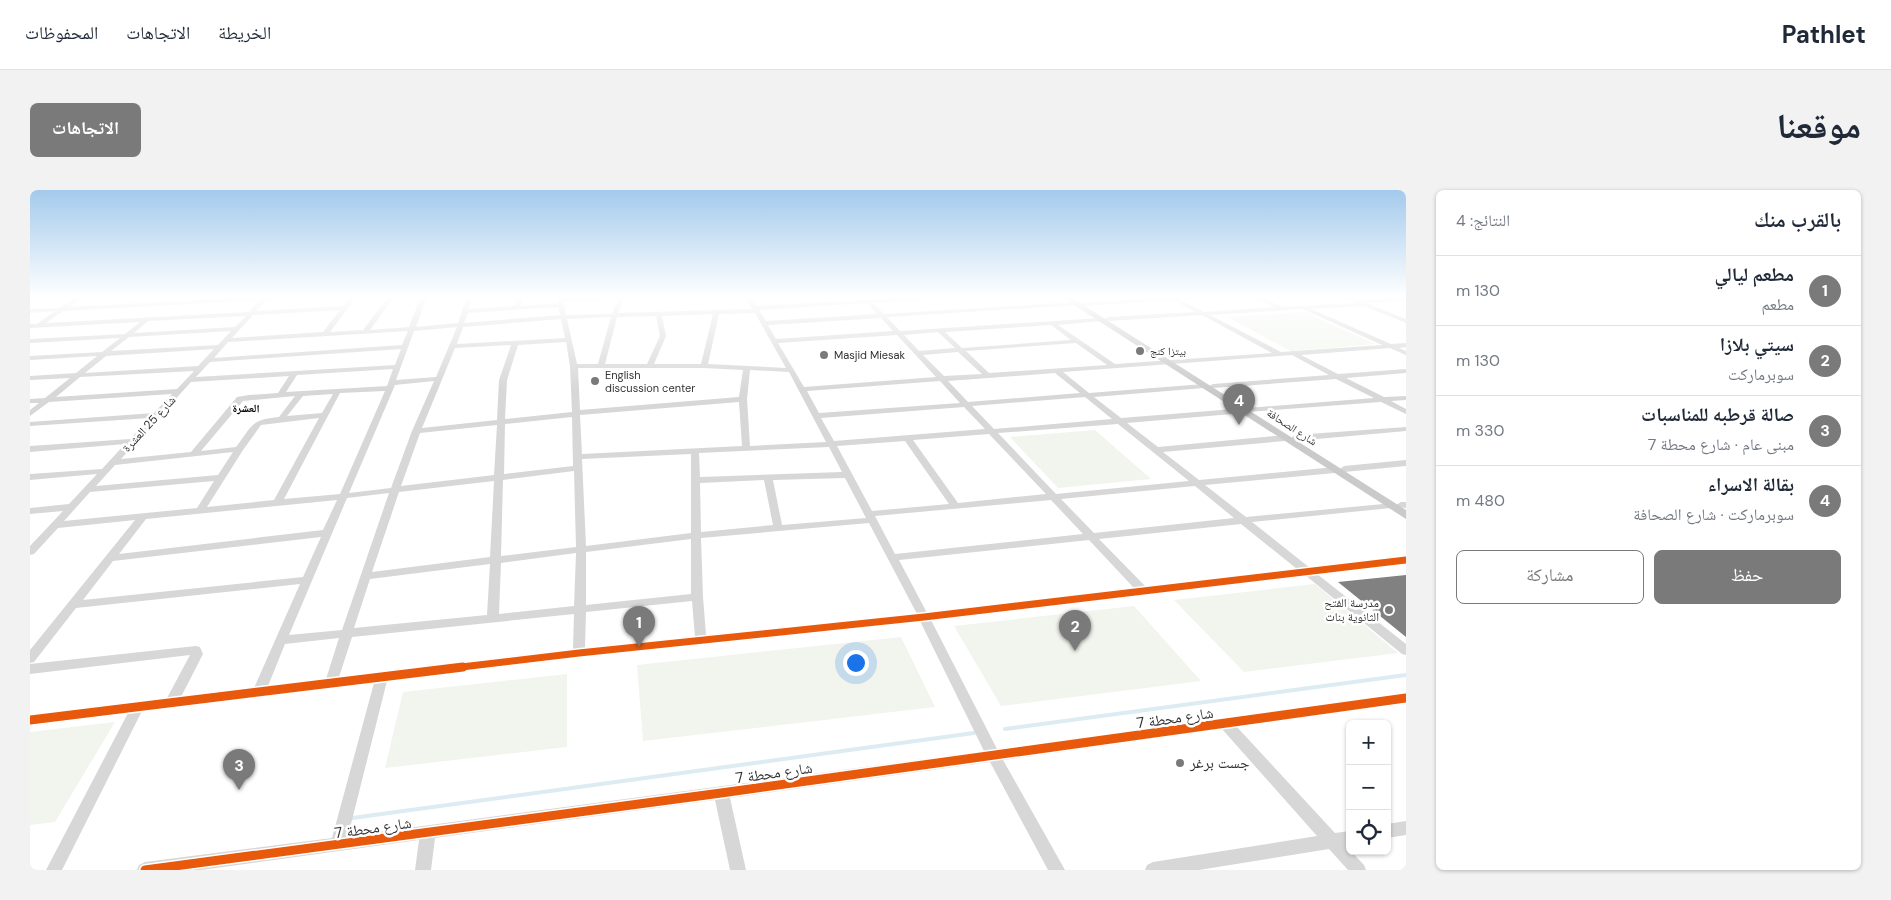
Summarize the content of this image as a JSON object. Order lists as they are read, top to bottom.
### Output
{
  "streets": {
    "main road": ["شارع الصحافة"],
    "street": ["شارع 25 العشرة", "شارع محطة 7"]
  },
  "districts": ["العشرة"],
  "places": [
    "بيتزا كنج",
    "Masjid Miesak",
    "English discussion center",
    "مدرسة الفتح الثانوية بنات",
    "جست برغر"
  ],
  "page": {
    "header": "Pathlet",
    "nav": ["الخريطة", "الاتجاهات", "المحفوظات"],
    "title": "موقعنا",
    "buttons": [
      "الاتجاهات",
      ["حفظ", "مشاركة"]
    ],
    "heading": ["بالقرب منك", "النتائج: 4"],
    "list": [
      {
        "mark": "1",
        "name": "مطعم ليالي",
        "note": "مطعم",
        "value": "130 m"
      },
      {
        "mark": "2",
        "name": "سيتي بلازا",
        "note": "سوبرماركت",
        "value": "130 m"
      },
      {
        "mark": "3",
        "name": "صالة قرطبه للمناسبات",
        "note": "مبنى عام · شارع محطة 7",
        "value": "330 m"
      },
      {
        "mark": "4",
        "name": "بقالة الاسراء",
        "note": "سوبرماركت · شارع الصحافة",
        "value": "480 m"
      }
    ],
    "pins": [
      "4",
      "1",
      "2",
      "3"
    ],
    "map_buttons": ["+", "−"]
  }
}
